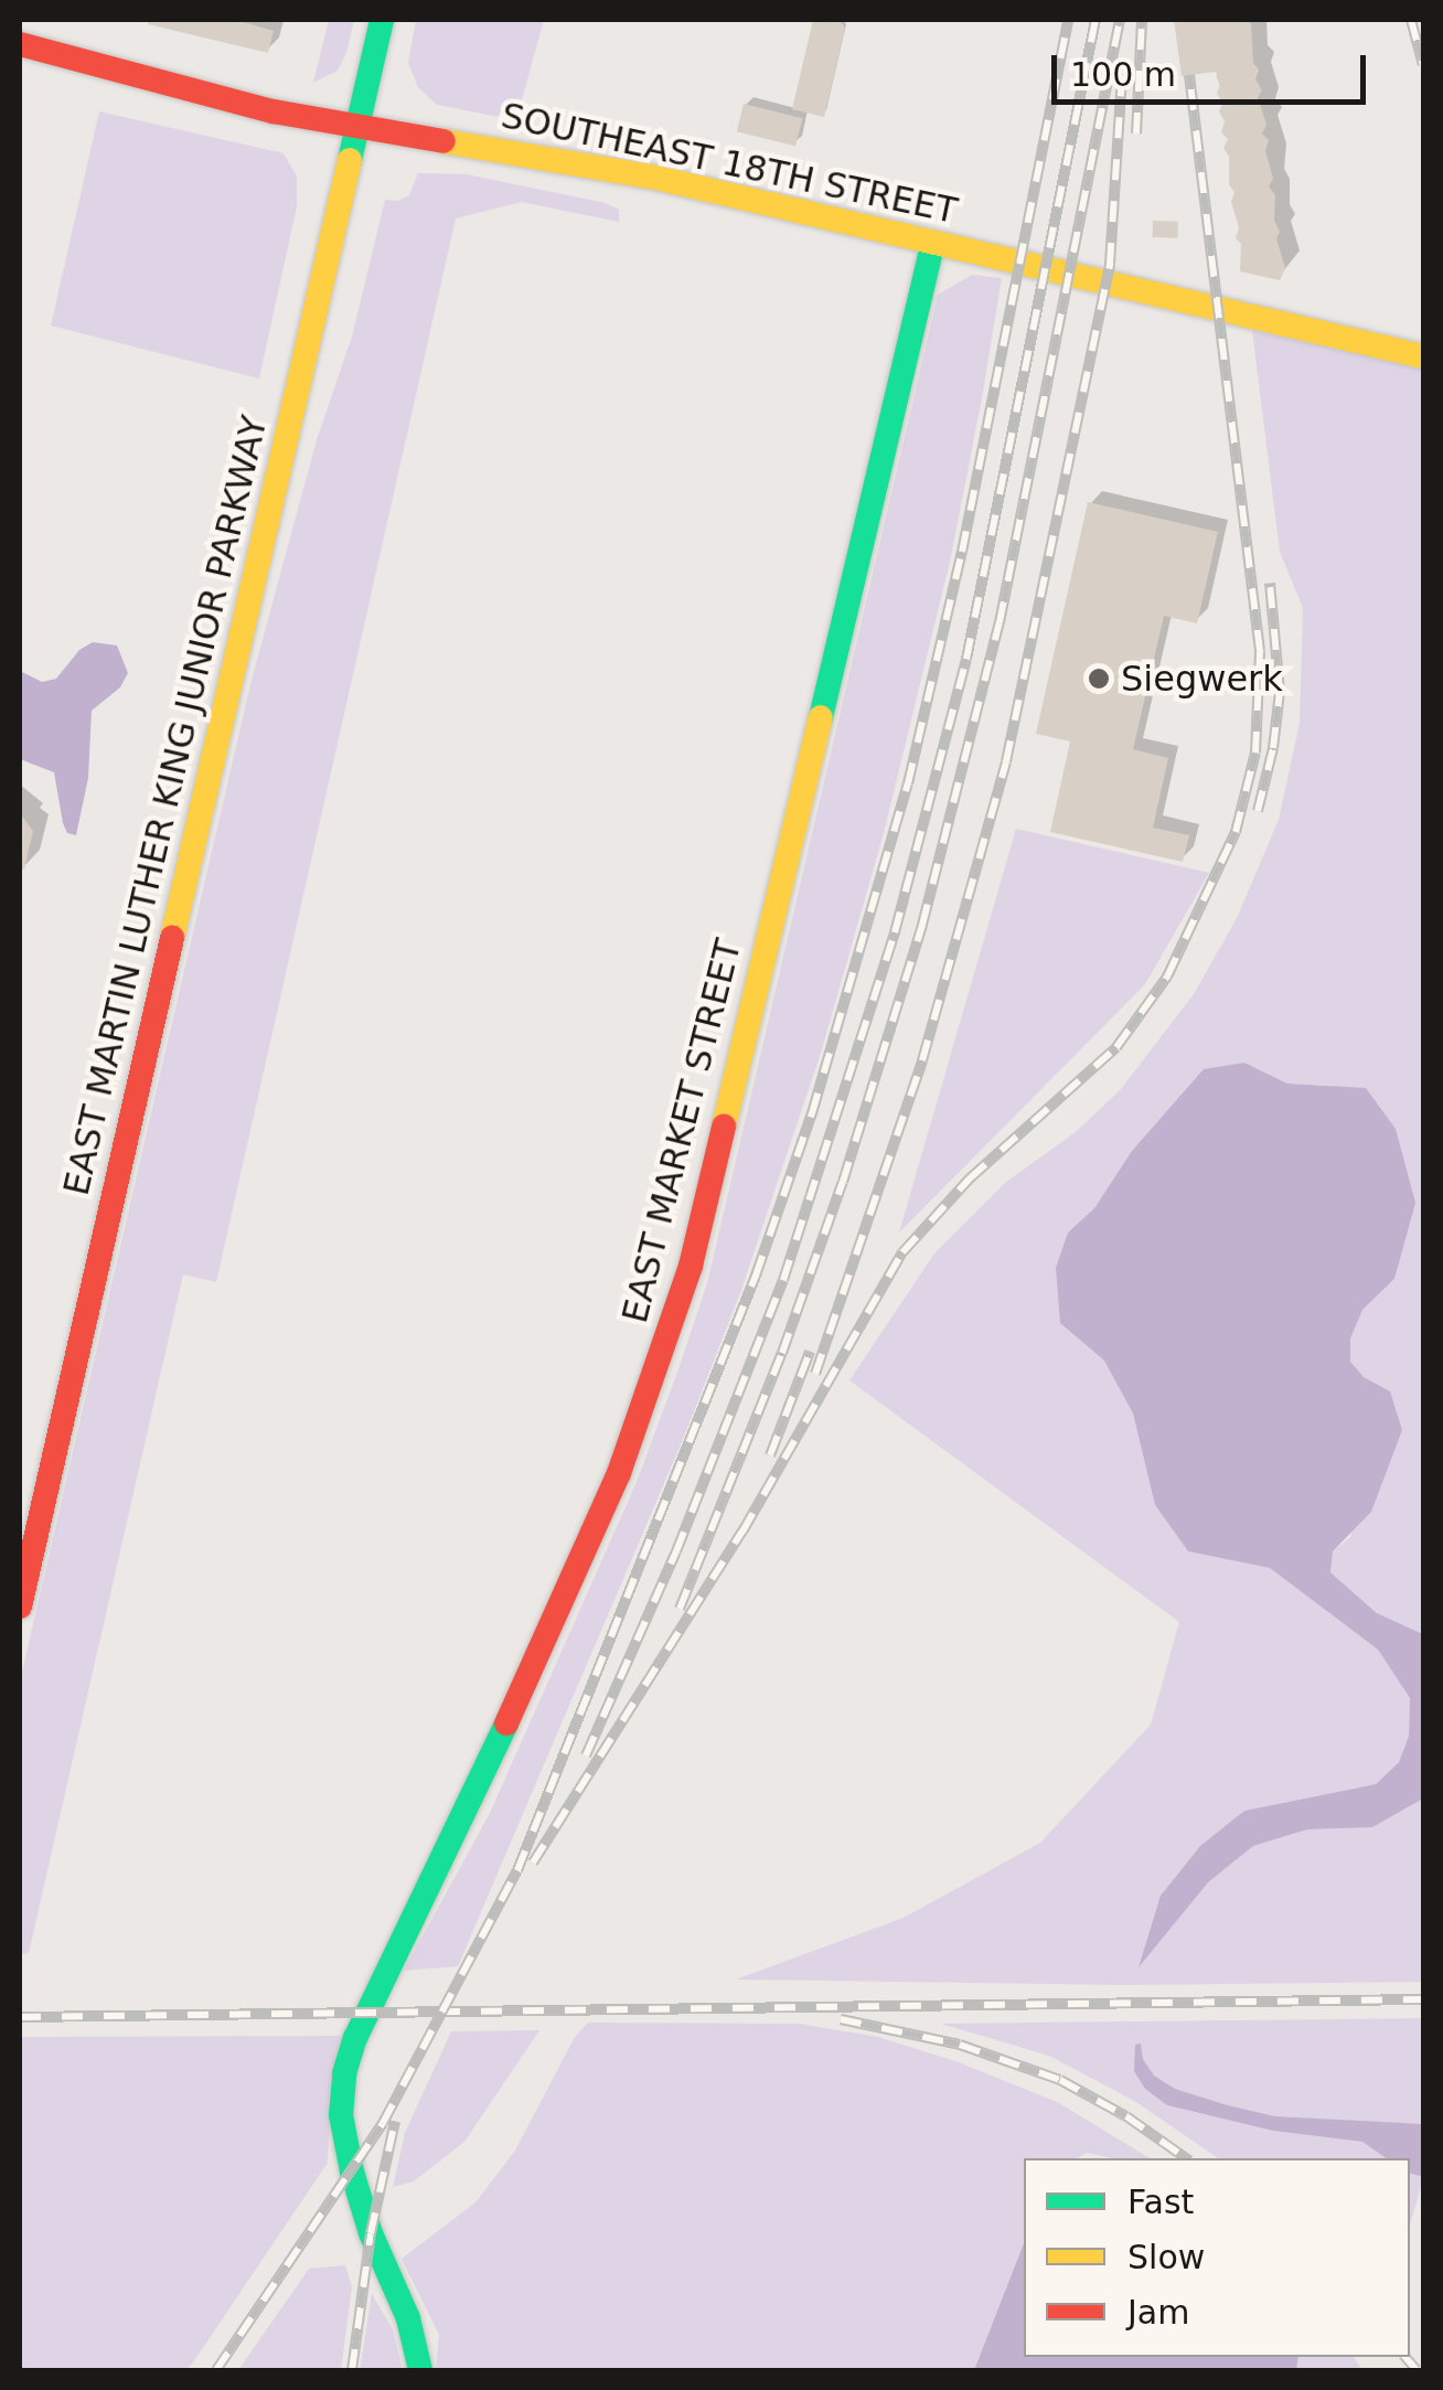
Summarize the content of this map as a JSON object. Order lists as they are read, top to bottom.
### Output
{
  "streets": {
    "street": ["SOUTHEAST 18TH STREET", "EAST MARTIN LUTHER KING JUNIOR PARKWAY", "EAST MARKET STREET"]
  },
  "crossings": [
    ["SOUTHEAST 18TH STREET", "EAST MARTIN LUTHER KING JUNIOR PARKWAY"],
    ["SOUTHEAST 18TH STREET", "EAST MARKET STREET"]
  ],
  "places": ["Siegwerk"],
  "legend": ["Fast", "Slow", "Jam"],
  "scale_bar": "100 m"
}
